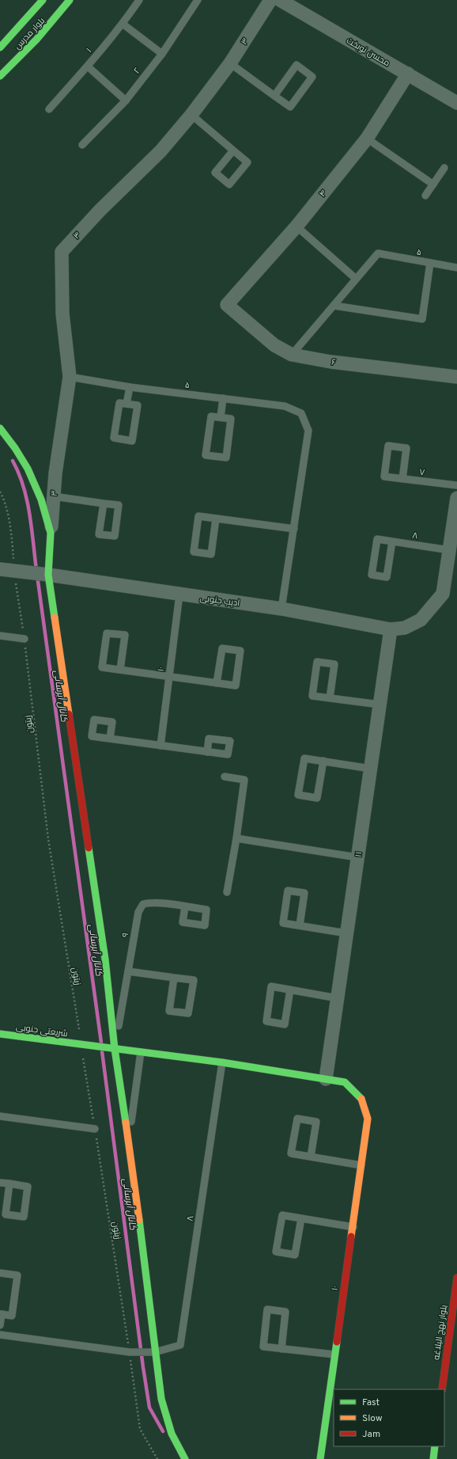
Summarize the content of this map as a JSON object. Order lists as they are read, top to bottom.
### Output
{
  "streets": {
    "street": [
      "بلوار مدرس",
      "۳",
      "محسن نوبخت",
      "۴",
      "۶",
      "ادیب جنوبی",
      "۱۰",
      "۱۱",
      "شریعتی جنوبی",
      "بلوار نهج البلاغه"
    ],
    "lane": [
      "۱",
      "۲",
      "۵",
      "۷",
      "۸",
      "۹"
    ],
    "path": ["زیتون"]
  },
  "crossings": [
    ["۳", "۵"],
    ["محسن نوبخت", "۴"],
    ["۴", "۶"],
    ["۸", "ادیب جنوبی"],
    ["۸", "شریعتی جنوبی"],
    ["ادیب جنوبی", "۱۰"],
    ["ادیب جنوبی", "زیتون"],
    ["ادیب جنوبی", "۱۱"],
    ["۱۰", "شریعتی جنوبی"],
    ["زیتون", "شریعتی جنوبی"],
    ["۱۱", "شریعتی جنوبی"],
    ["۹", "شریعتی جنوبی"]
  ],
  "water": ["کانال آبرسانی"],
  "legend": ["Fast", "Slow", "Jam"]
}
